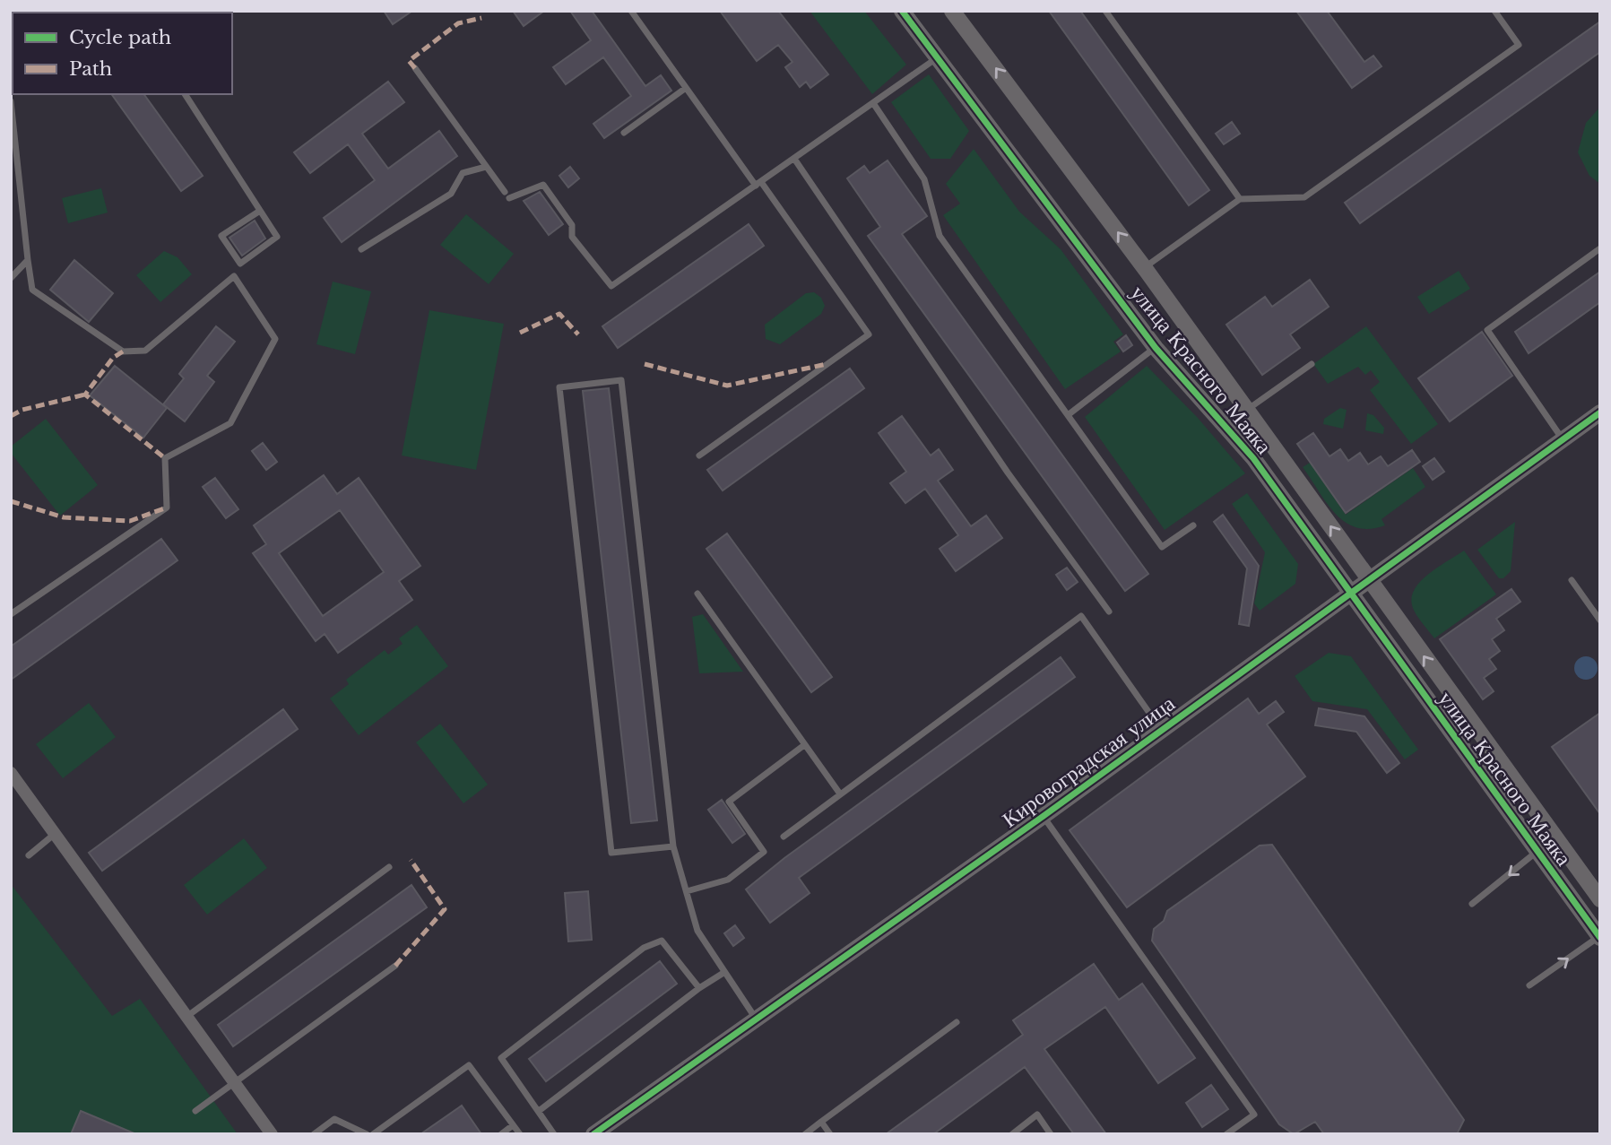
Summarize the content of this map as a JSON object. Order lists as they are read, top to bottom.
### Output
{
  "streets": {
    "street": ["улица Красного Маяка", "Кировоградская улица"]
  },
  "crossings": [
    ["улица Красного Маяка", "Кировоградская улица"]
  ],
  "legend": ["Cycle path", "Path"]
}
